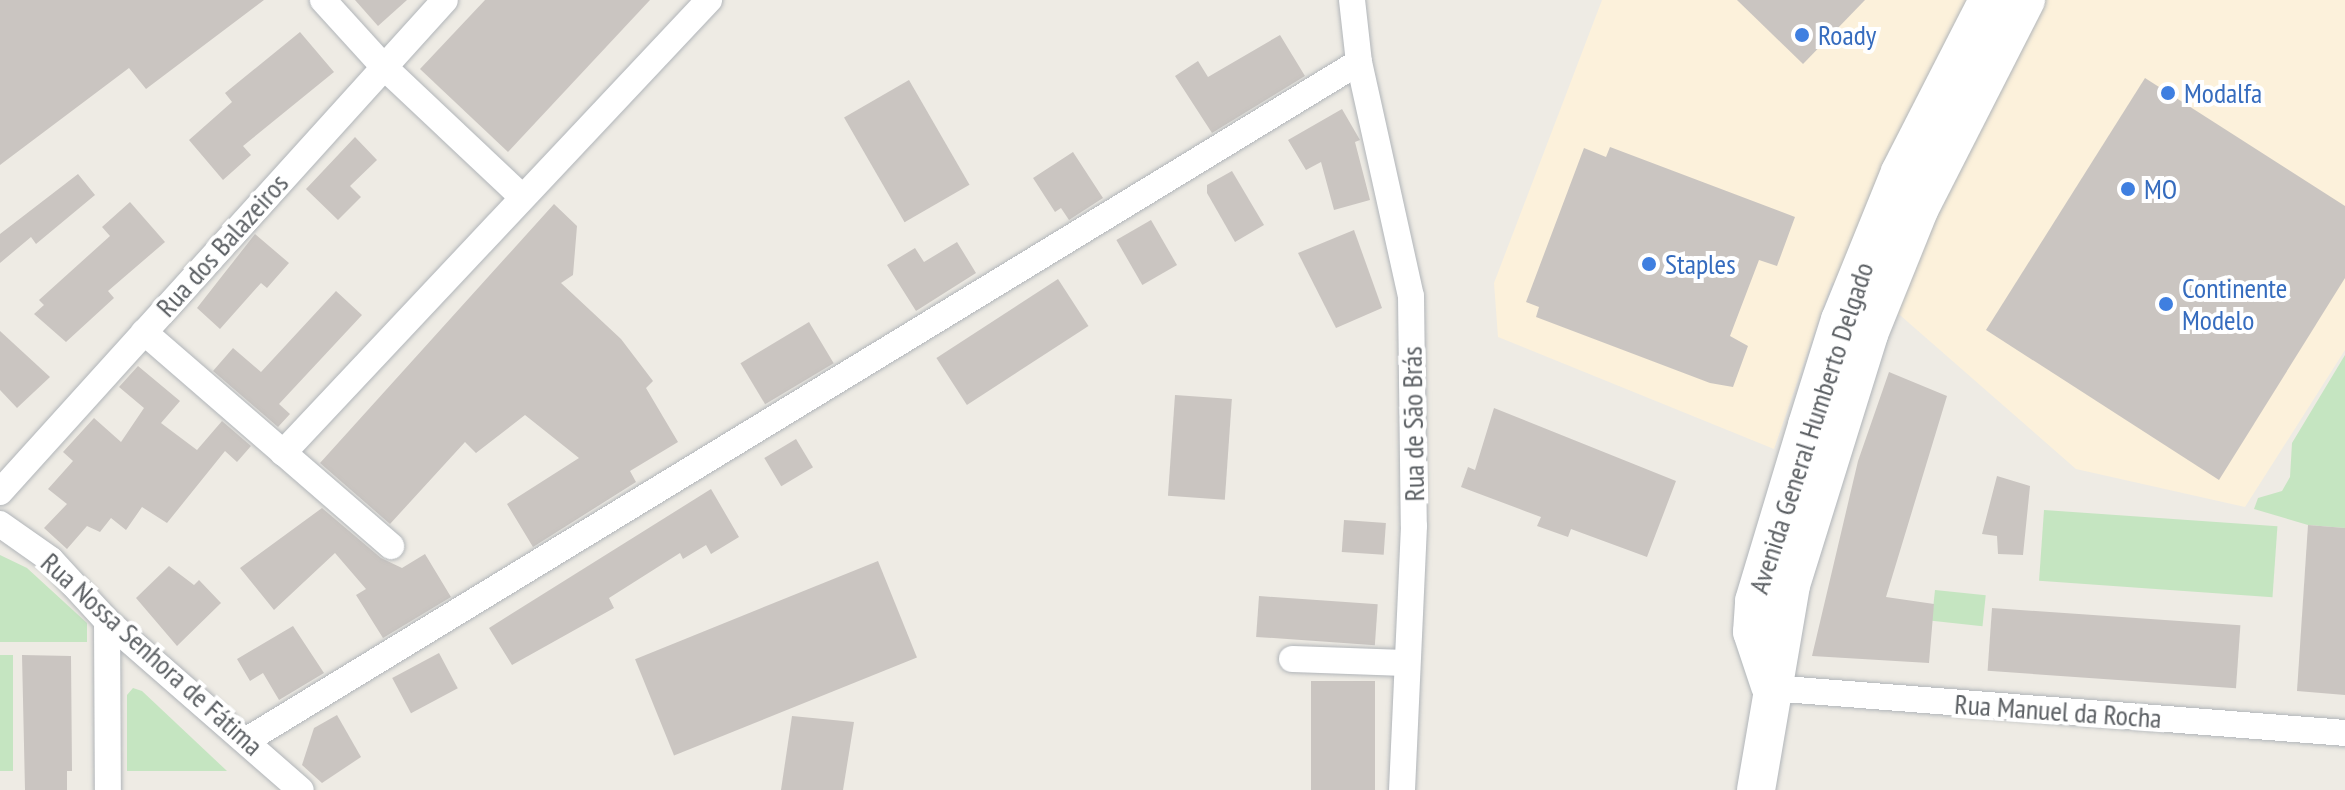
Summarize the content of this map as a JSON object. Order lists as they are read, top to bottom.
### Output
{
  "streets": {
    "main road": ["Avenida General Humberto Delgado"],
    "street": [
      "Rua dos Balazeiros",
      "Rua de São Brás",
      "Rua Nossa Senhora de Fátima",
      "Rua Manuel da Rocha"
    ]
  },
  "crossings": [
    ["Avenida General Humberto Delgado", "Rua Manuel da Rocha"]
  ],
  "places": [
    "Roady",
    "Modalfa",
    "MO",
    "Staples",
    "Continente Modelo"
  ]
}
